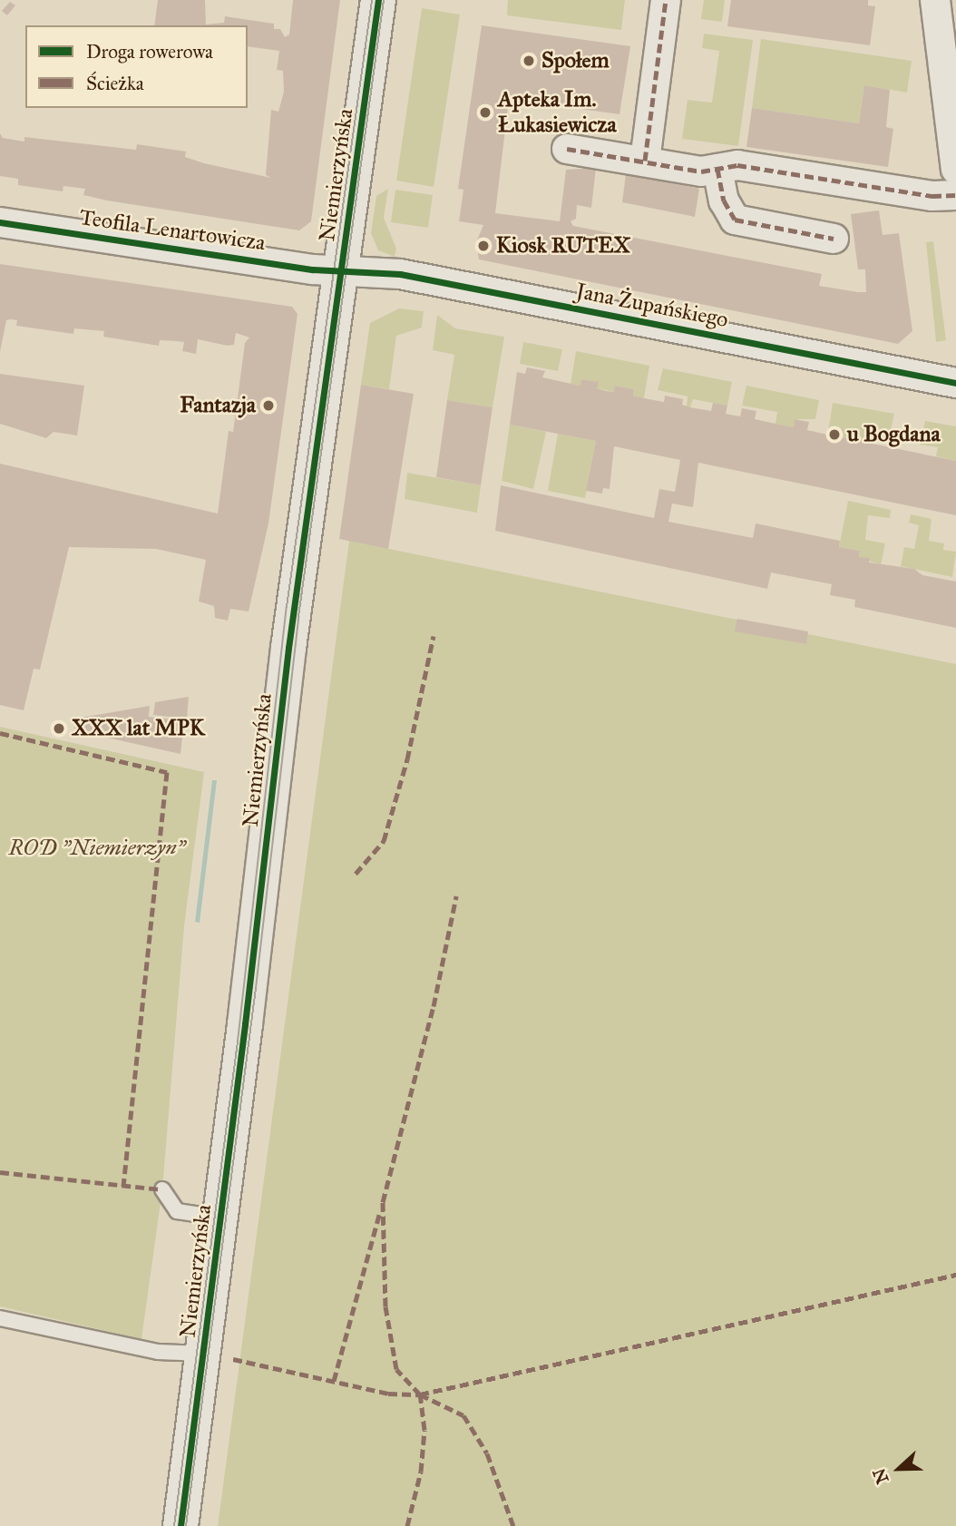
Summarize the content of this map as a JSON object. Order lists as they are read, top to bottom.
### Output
{
  "streets": {
    "street": ["Niemierzyńska", "Teofila Lenartowicza", "Jana Żupańskiego"]
  },
  "crossings": [
    ["Niemierzyńska", "Teofila Lenartowicza"],
    ["Niemierzyńska", "Jana Żupańskiego"],
    ["Teofila Lenartowicza", "Jana Żupańskiego"]
  ],
  "parks": ["ROD \"Niemierzyn\""],
  "places": [
    "Społem",
    "Apteka Im. Łukasiewicza",
    "Kiosk RUTEX",
    "Fantazja",
    "u Bogdana",
    "XXX lat MPK"
  ],
  "legend": ["Droga rowerowa", "Ścieżka"],
  "north": "left"
}
